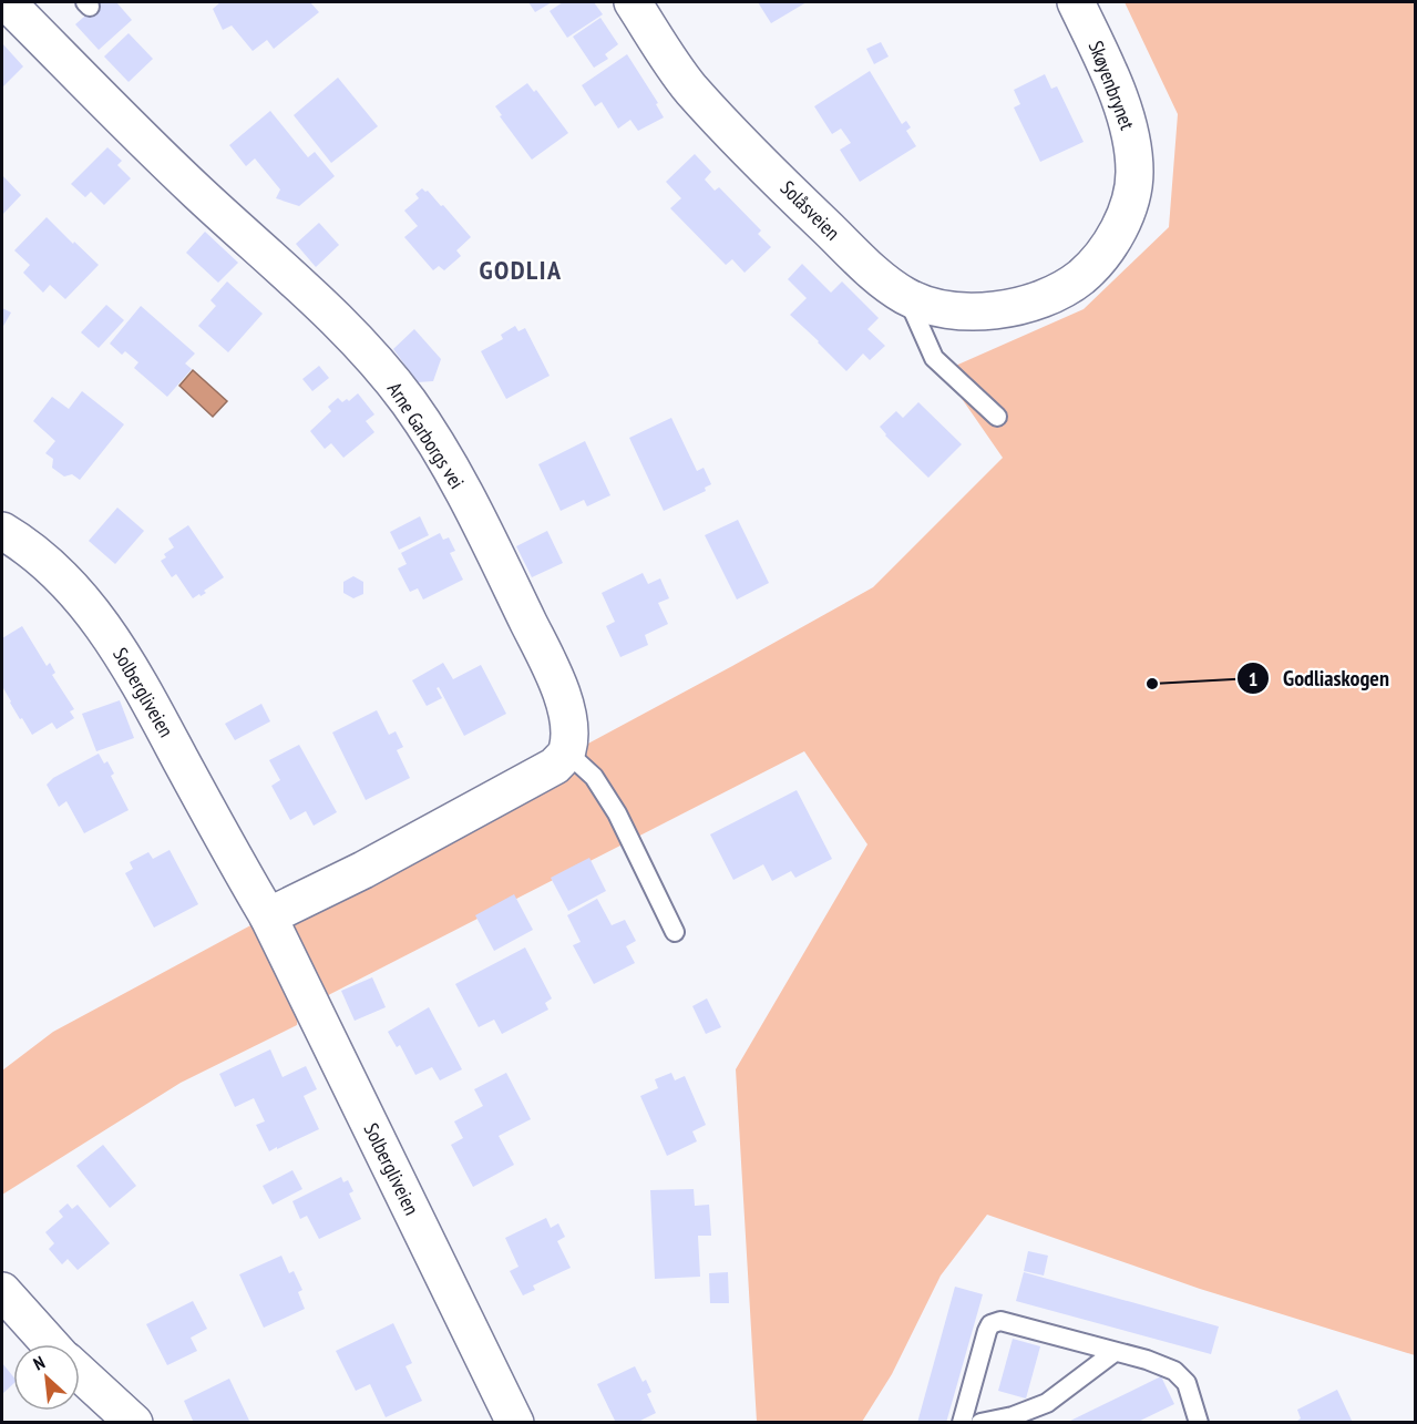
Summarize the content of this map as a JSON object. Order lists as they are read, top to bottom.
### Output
{
  "streets": {
    "street": [
      "Skøyenbrynet",
      "Solåsveien",
      "Arne Garborgs vei",
      "Solbergliveien"
    ]
  },
  "crossings": [
    ["Skøyenbrynet", "Solåsveien"]
  ],
  "districts": ["GODLIA"],
  "places": ["Godliaskogen"],
  "north": "top left"
}
